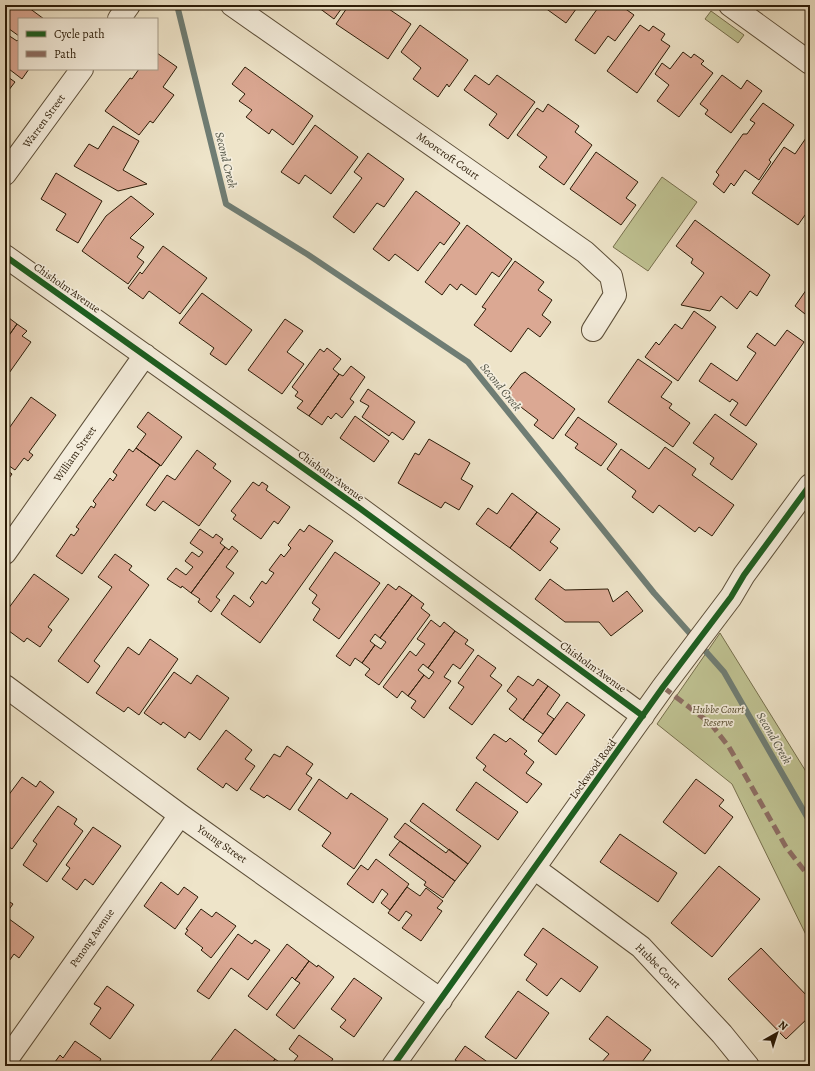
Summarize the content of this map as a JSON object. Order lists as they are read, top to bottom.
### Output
{
  "streets": {
    "street": [
      "Warren Street",
      "Moorcroft Court",
      "Chisholm Avenue",
      "William Street",
      "Lockwood Road",
      "Young Street",
      "Penong Avenue",
      "Hubbe Court"
    ]
  },
  "crossings": [
    ["Chisholm Avenue", "William Street"],
    ["Chisholm Avenue", "Lockwood Road"],
    ["Lockwood Road", "Young Street"],
    ["Lockwood Road", "Hubbe Court"],
    ["Young Street", "Penong Avenue"]
  ],
  "water": ["Second Creek"],
  "parks": ["Hubbe Court Reserve"],
  "legend": ["Cycle path", "Path"],
  "north": "top right"
}
